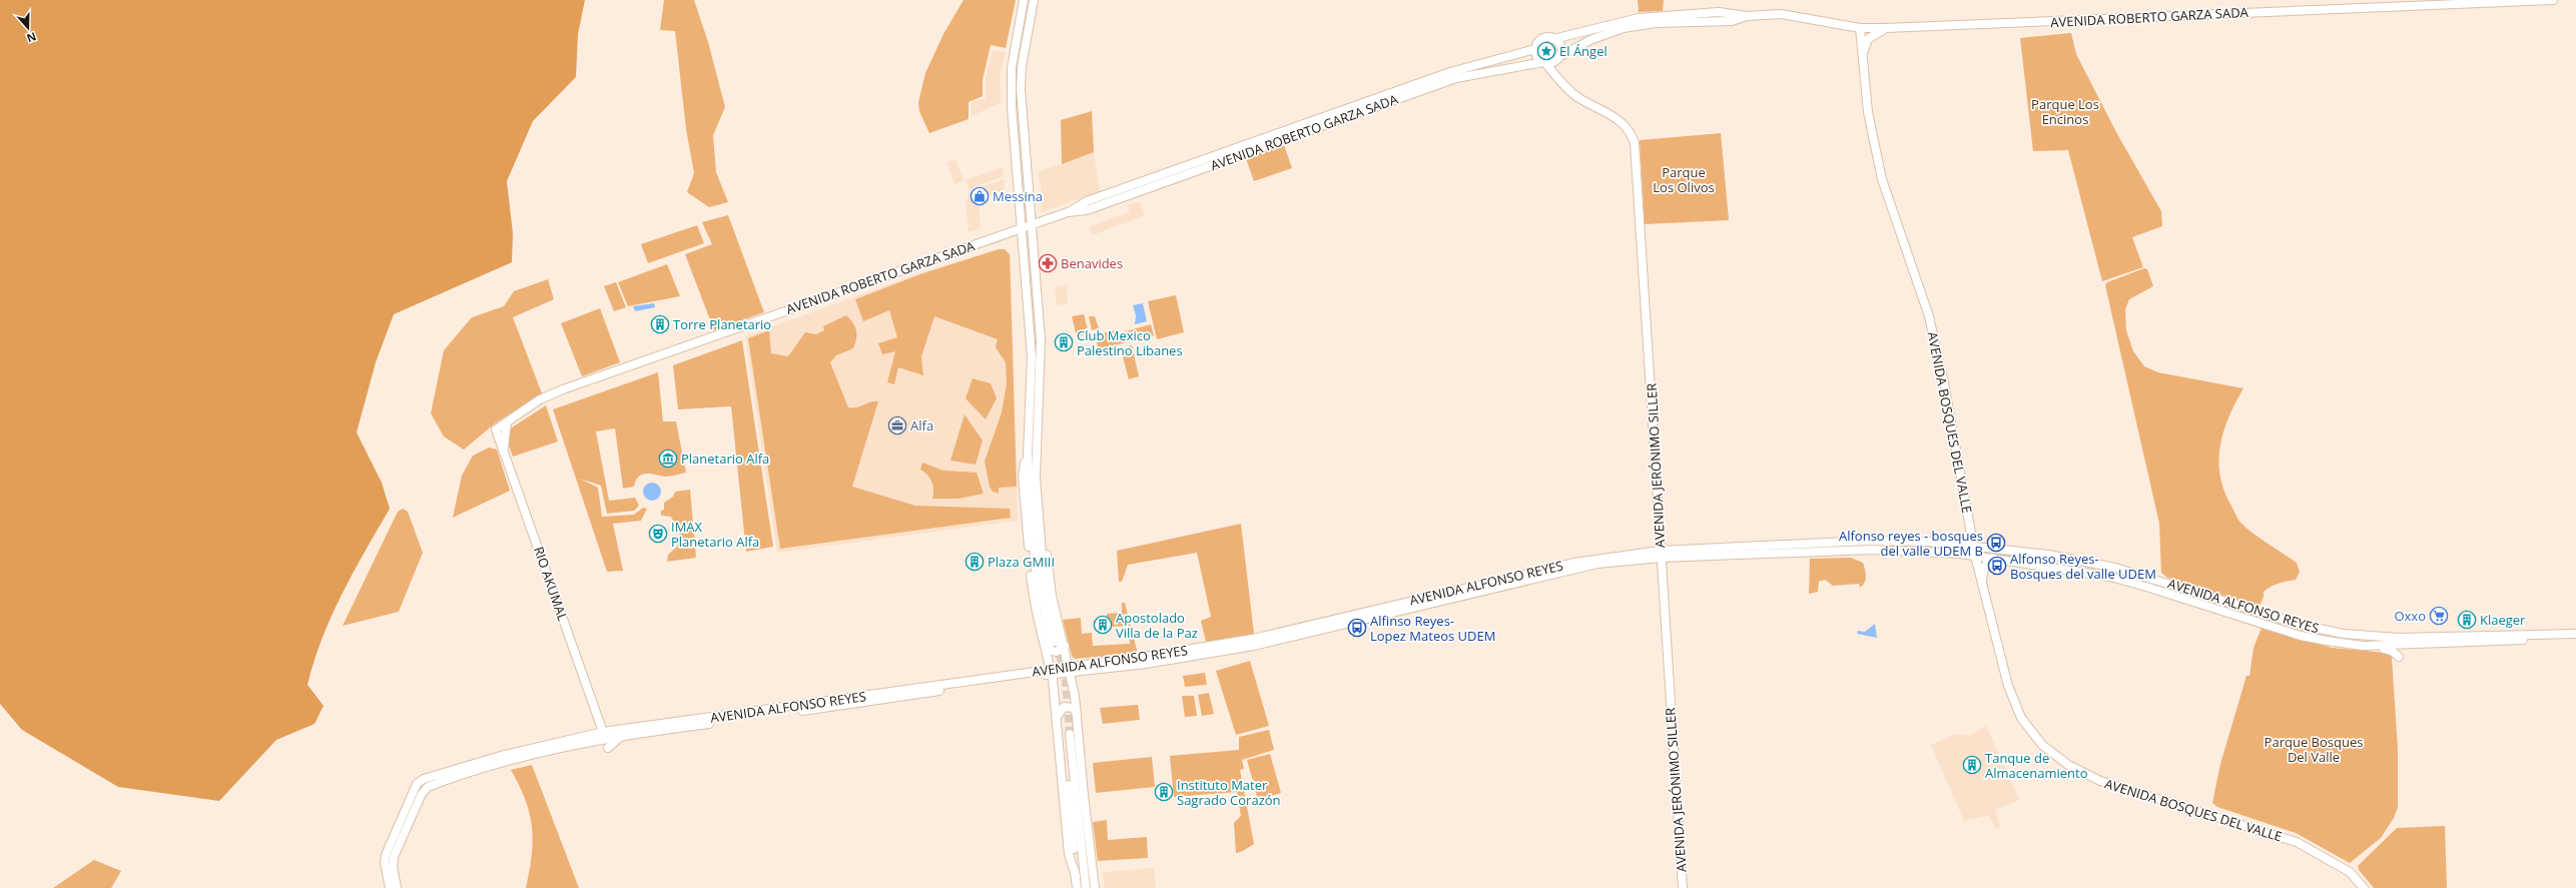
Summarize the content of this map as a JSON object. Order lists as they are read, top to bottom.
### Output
{
  "streets": {
    "street": [
      "AVENIDA ROBERTO GARZA SADA",
      "AVENIDA BOSQUES DEL VALLE",
      "AVENIDA JERÓNIMO SILLER",
      "AVENIDA ALFONSO REYES",
      "RIO AKUMAL"
    ]
  },
  "crossings": [
    ["AVENIDA ROBERTO GARZA SADA", "AVENIDA BOSQUES DEL VALLE"],
    ["AVENIDA ROBERTO GARZA SADA", "AVENIDA JERÓNIMO SILLER"],
    ["AVENIDA ROBERTO GARZA SADA", "RIO AKUMAL"],
    ["AVENIDA BOSQUES DEL VALLE", "AVENIDA ALFONSO REYES"],
    ["AVENIDA JERÓNIMO SILLER", "AVENIDA ALFONSO REYES"],
    ["AVENIDA ALFONSO REYES", "RIO AKUMAL"]
  ],
  "parks": ["Parque Los Encinos", "Parque Los Olivos", "Parque Bosques Del Valle"],
  "places": {
    "place": ["El Ángel"],
    "shop": ["Messina"],
    "pharmacy": ["Benavides"],
    "building": [
      "Torre Planetario",
      "Club Mexico Palestino Libanes",
      "Plaza GMIII",
      "Klaeger",
      "Apostolado Villa de la Paz",
      "Tanque de Almacenamiento",
      "Instituto Mater Sagrado Corazón"
    ],
    "office": ["Alfa"],
    "museum": ["Planetario Alfa"],
    "theatre": ["IMAX Planetario Alfa"],
    "bus stop": ["Alfonso reyes - bosques del valle UDEM B", "Alfonso Reyes- Bosques del valle UDEM", "Alfinso Reyes- Lopez Mateos UDEM"],
    "supermarket": ["Oxxo"]
  },
  "north": "bottom"
}
